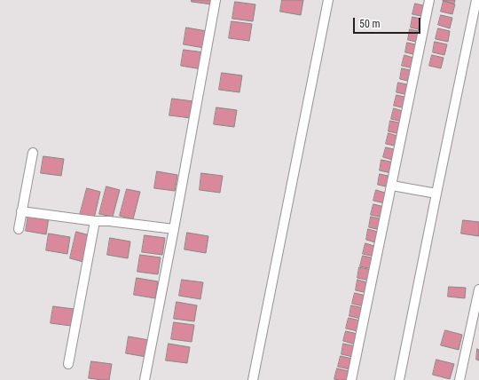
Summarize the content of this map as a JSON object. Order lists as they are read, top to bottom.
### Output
{
  "scale_bar": "50 m"
}
